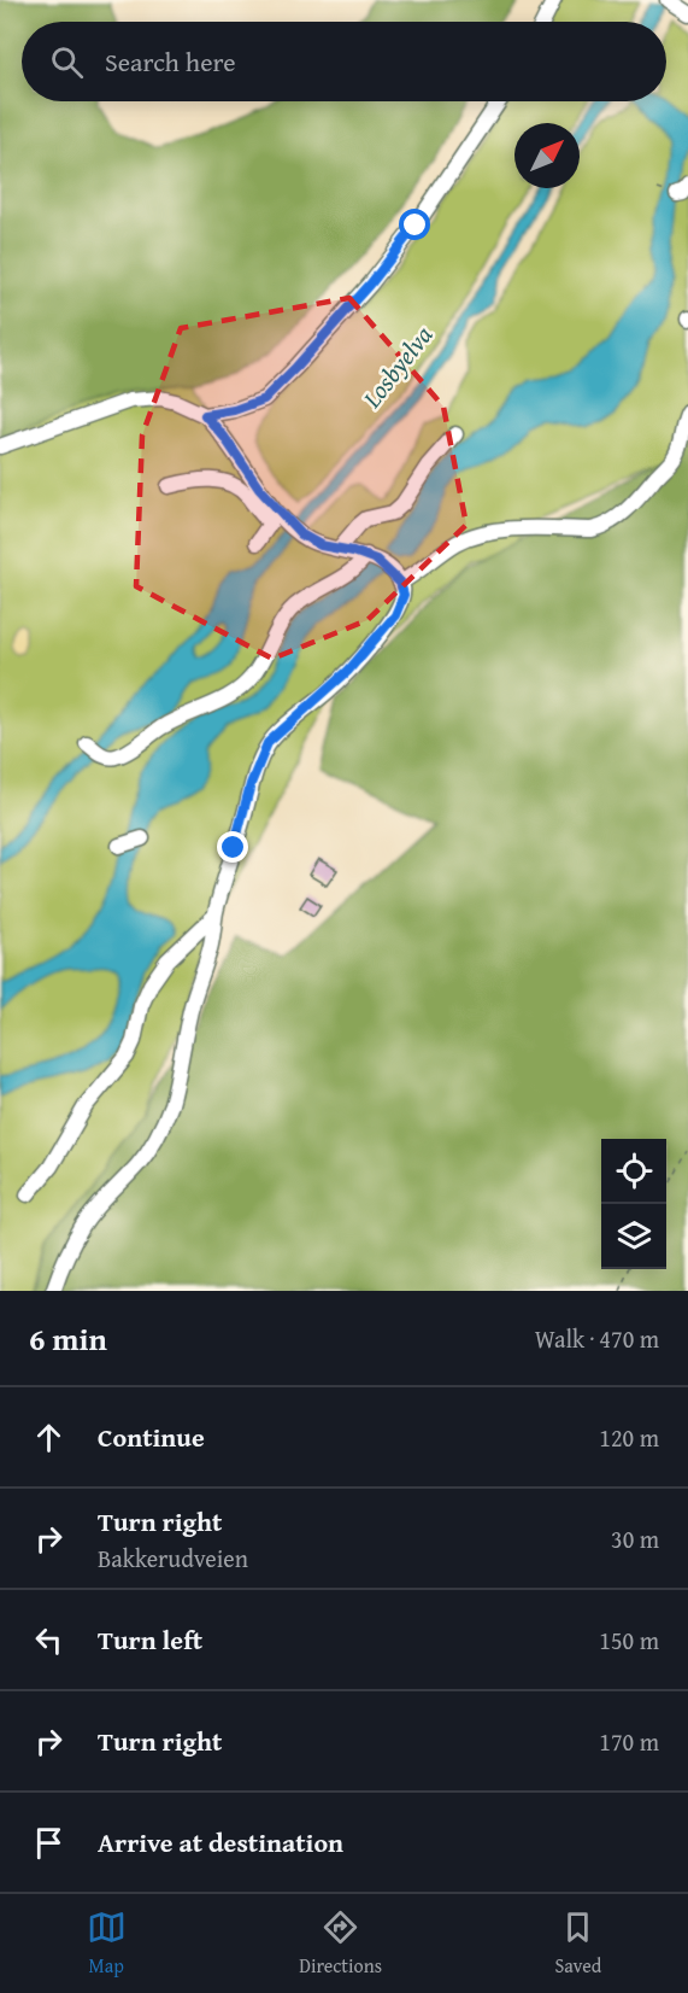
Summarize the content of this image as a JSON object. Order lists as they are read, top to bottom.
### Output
{
  "water": ["Losbyelva"],
  "north": "top right",
  "page": {
    "search": "Search here",
    "heading": ["6 min", "Walk · 470 m"],
    "list": [
      ["Continue", "120 m"],
      ["Turn right", "Bakkerudveien", "30 m"],
      ["Turn left", "150 m"],
      ["Turn right", "170 m"],
      "Arrive at destination"
    ],
    "nav": ["Map", "Directions", "Saved"]
  }
}
